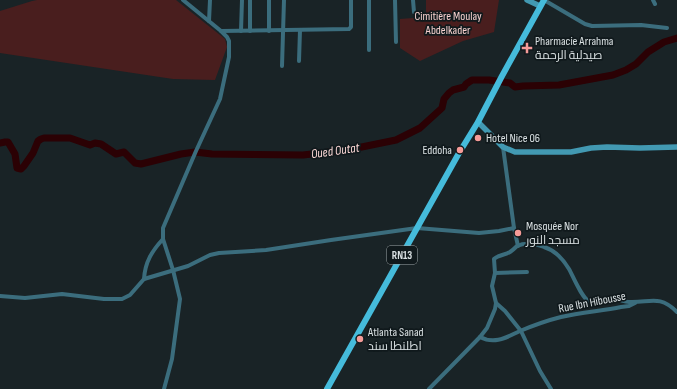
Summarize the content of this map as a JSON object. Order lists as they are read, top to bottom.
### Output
{
  "streets": {
    "main road": ["RN13"],
    "street": ["Rue Ibn Hibousse"]
  },
  "water": ["Oued Outat"],
  "parks": ["Cimitière Moulay Abdelkader"],
  "places": {
    "health": ["Pharmacie Arrahma صيدلية الرحمة"],
    "other": [
      "Hotel Nice 06",
      "Eddoha",
      "Mosquée Nor مسجد النور",
      "Atlanta Sanad اطلنطا سند"
    ]
  }
}
